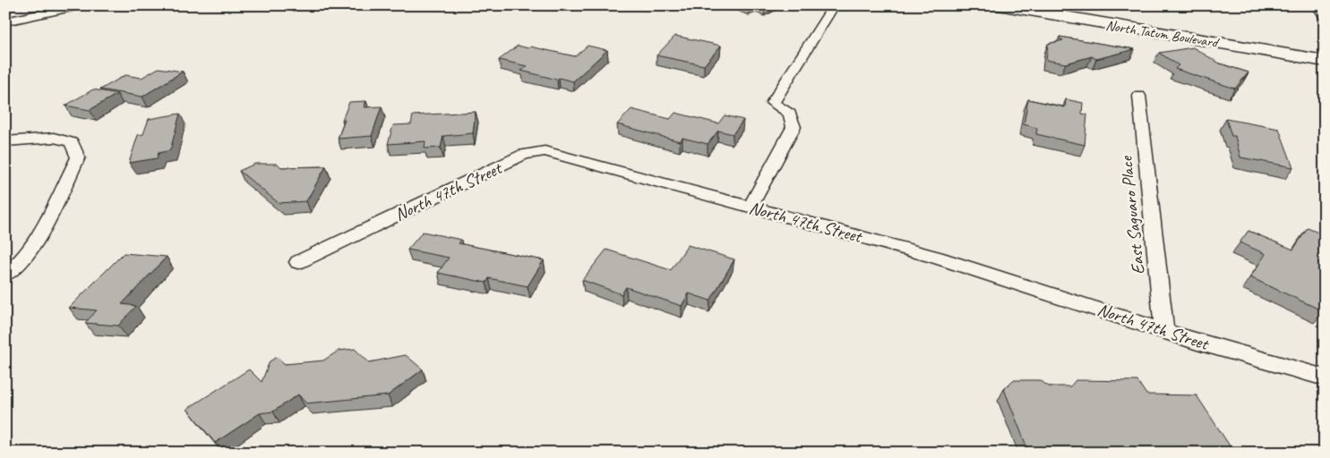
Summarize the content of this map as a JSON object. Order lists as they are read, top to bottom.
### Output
{
  "streets": {
    "main road": ["North Tatum Boulevard"],
    "street": ["North 47th Street", "East Saguaro Place"]
  },
  "crossings": [
    ["North 47th Street", "East Saguaro Place"]
  ]
}
